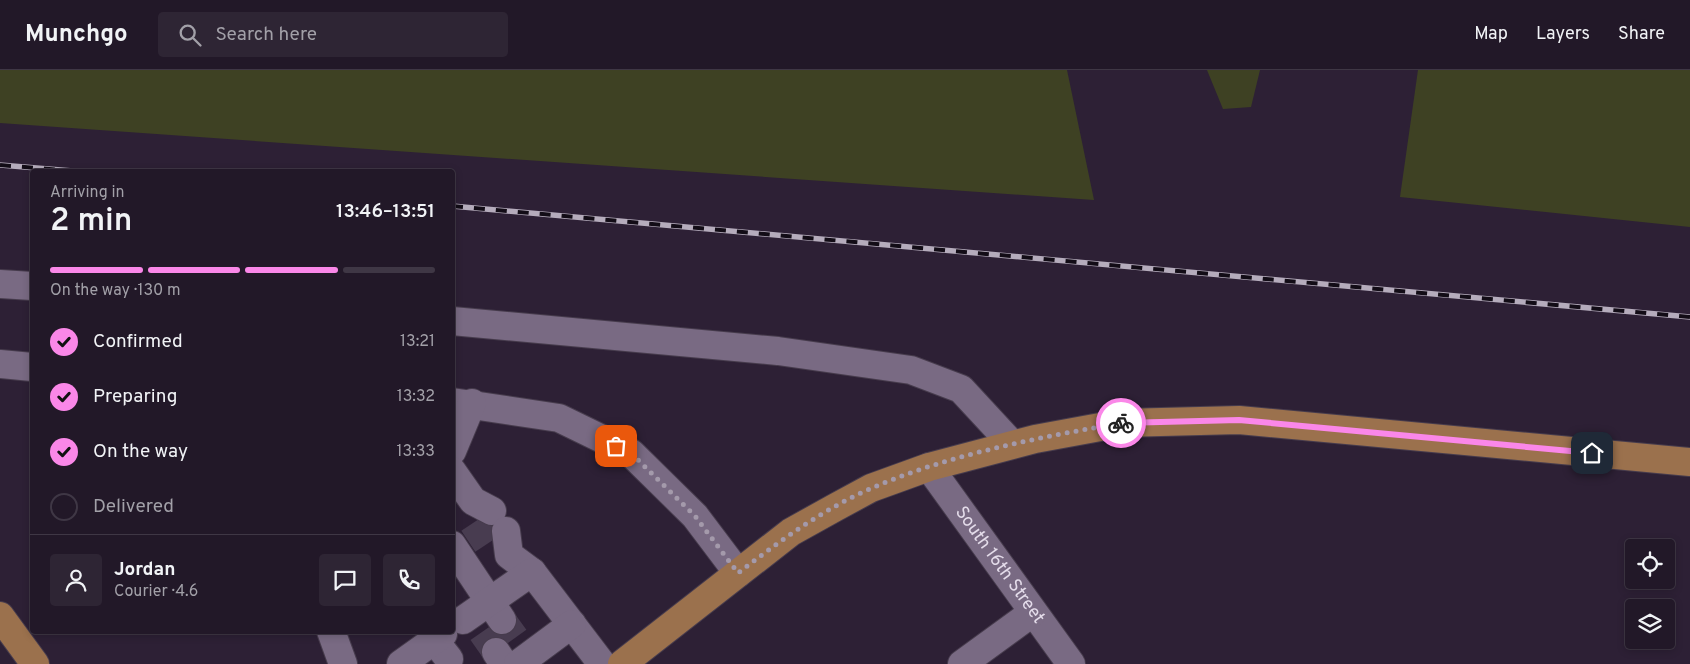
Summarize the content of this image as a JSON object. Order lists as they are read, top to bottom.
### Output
{
  "streets": {
    "street": ["South 16th Street"]
  },
  "page": {
    "header": "Munchgo",
    "search": "Search here",
    "nav": ["Map", "Layers", "Share"],
    "heading": ["2 min", "Arriving in", "13:46–13:51"],
    "panel": ["Jordan", "Courier · 4.6"],
    "bar": "On the way · 130 m",
    "list": [
      ["Confirmed", "13:21"],
      ["Preparing", "13:32"],
      ["On the way", "13:33"],
      "Delivered"
    ]
  }
}
